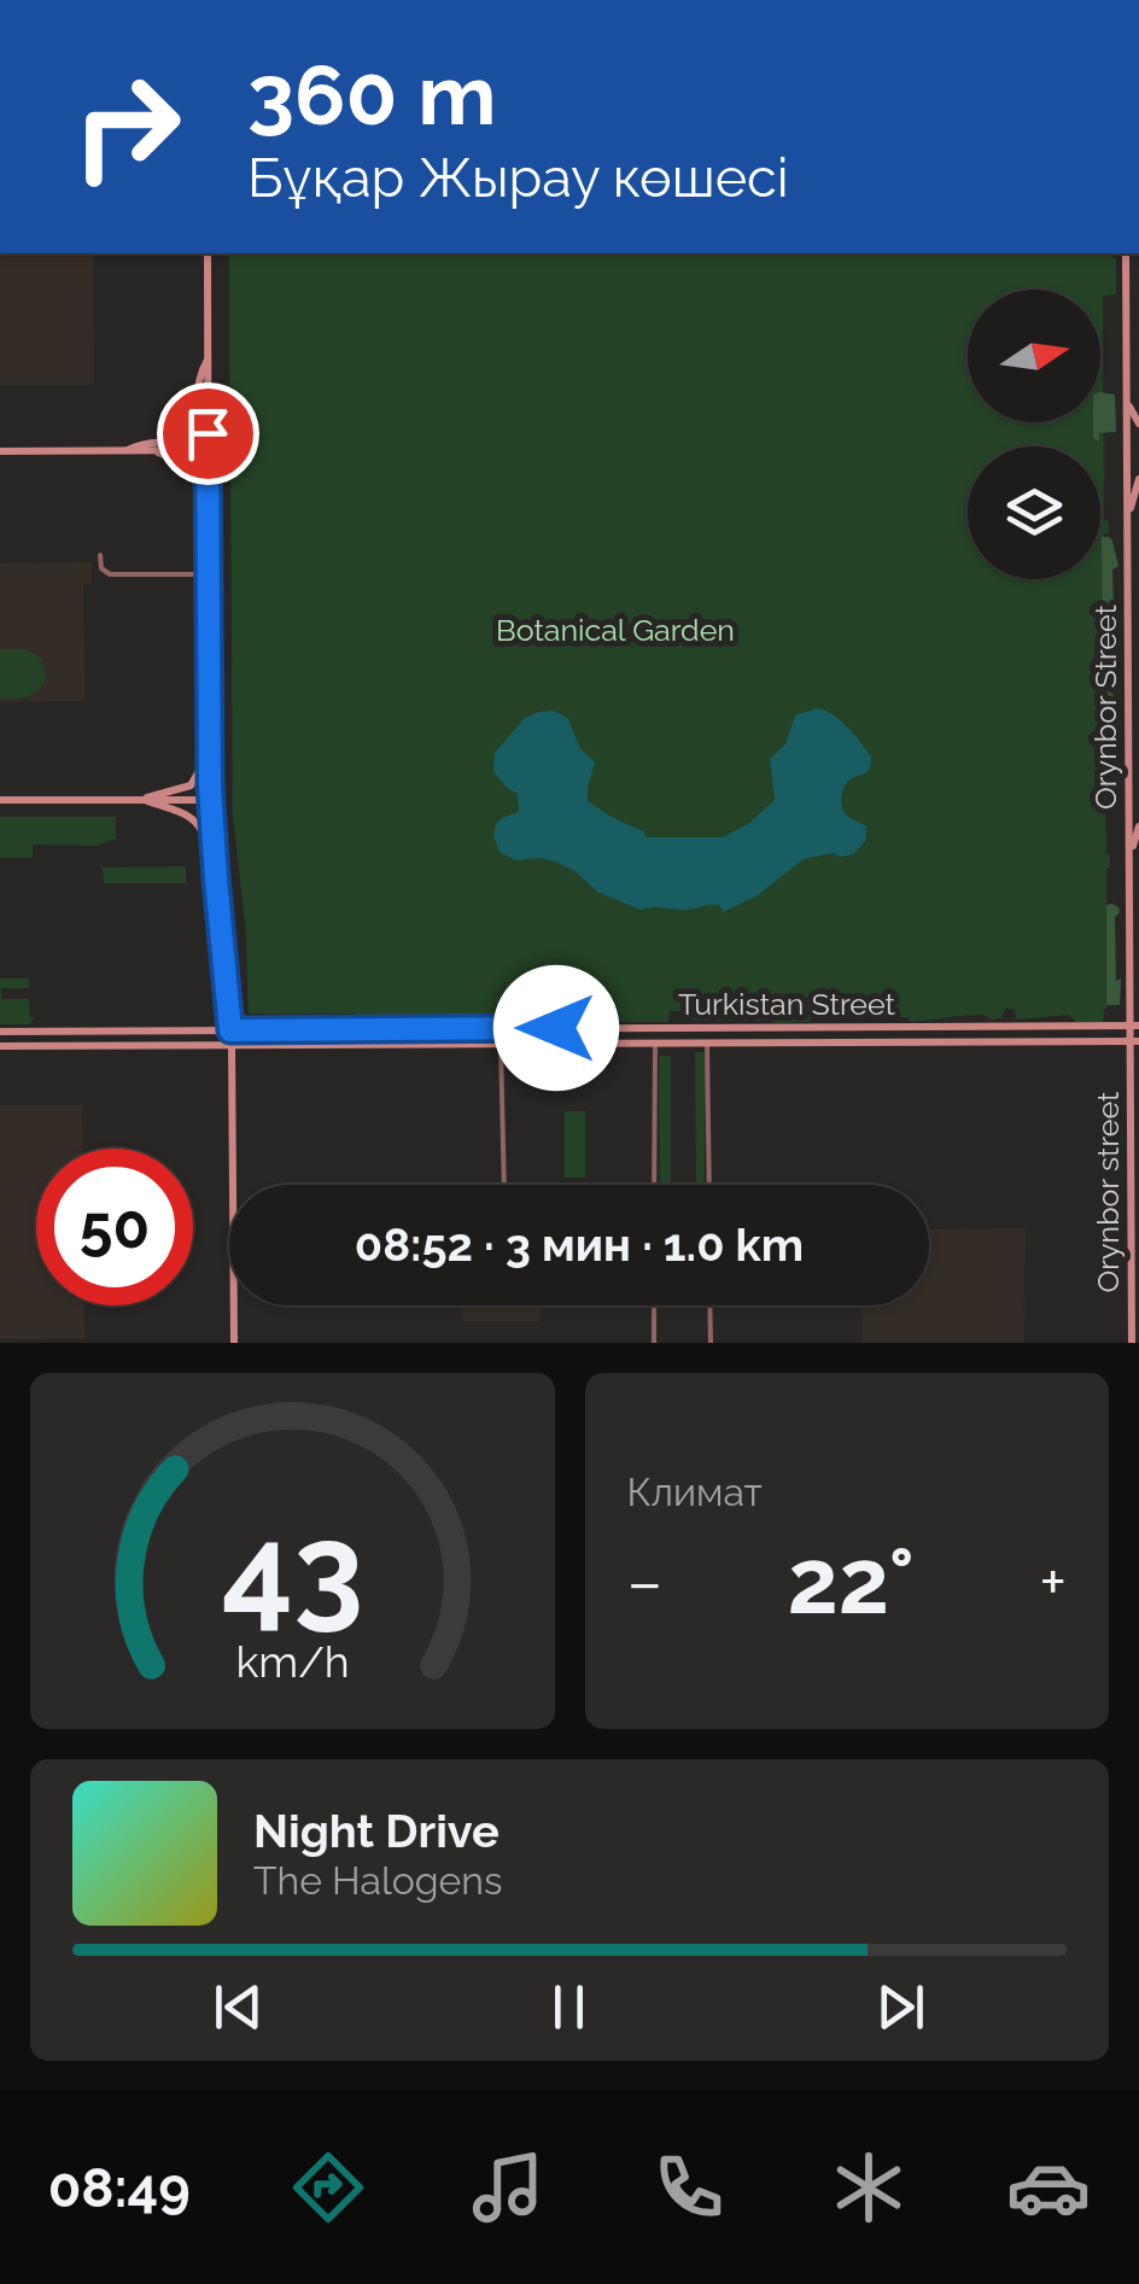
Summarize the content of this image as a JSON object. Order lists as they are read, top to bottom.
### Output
{
  "streets": {
    "street": ["Orynbor Street", "Turkistan Street", "Orynbor street"]
  },
  "crossings": [
    ["Orynbor Street", "Turkistan Street"],
    ["Orynbor Street", "Orynbor street"],
    ["Turkistan Street", "Orynbor street"]
  ],
  "parks": ["Botanical Garden"],
  "north": "right",
  "page": {
    "turn": ["360 m", "Бұқар Жырау көшесі"],
    "limit": "50",
    "trip": "08:52 · 3 мин · 1.0 km",
    "tile": "Климат",
    "heat": ["−", "22°", "+"],
    "song": ["Night Drive", "The Halogens"],
    "tabs": "08:49",
    "gauge": ["43", "km/h"]
  }
}
